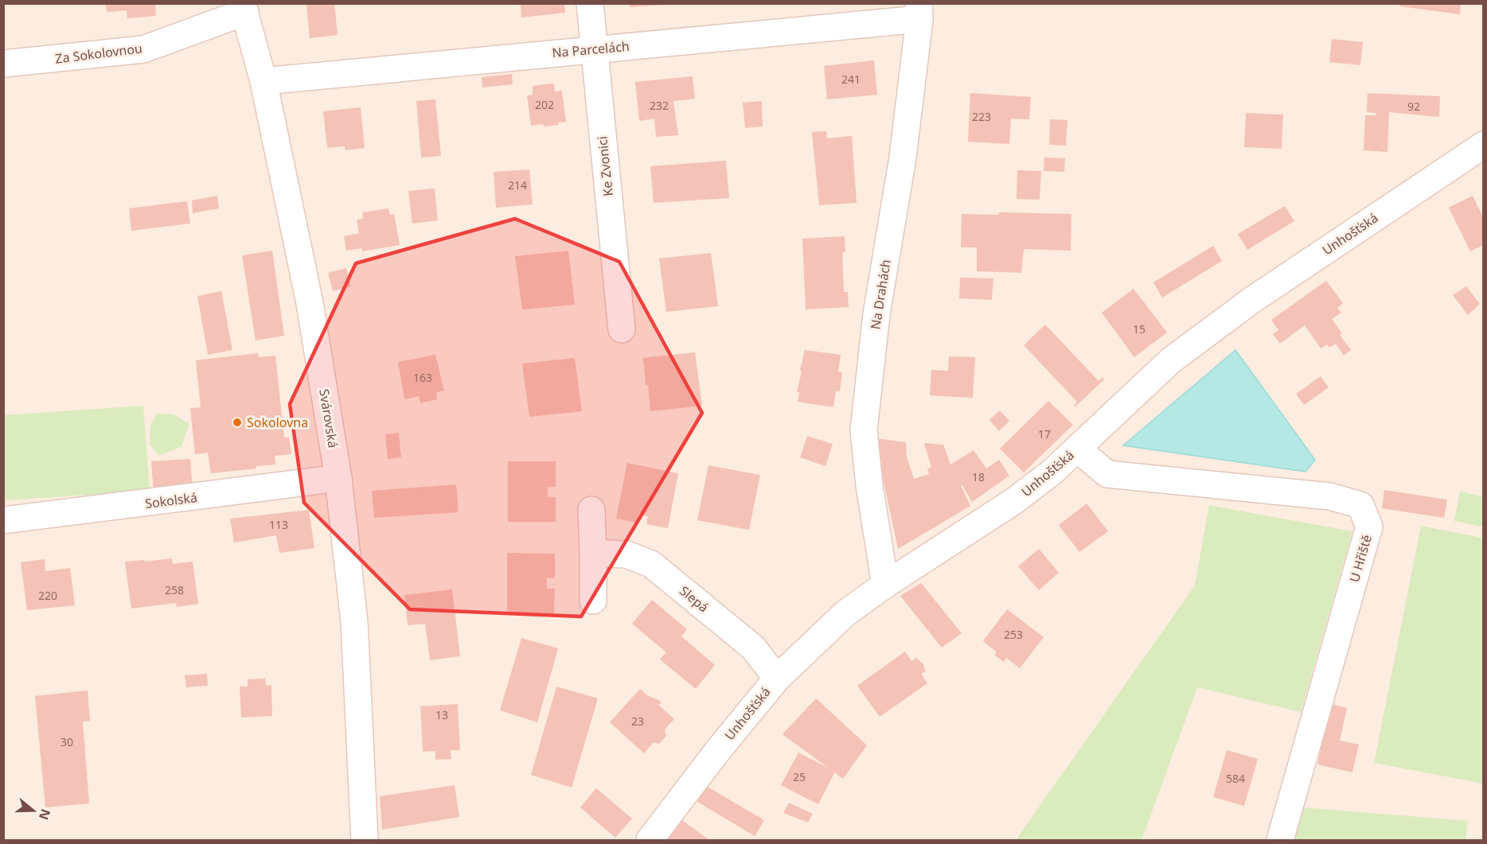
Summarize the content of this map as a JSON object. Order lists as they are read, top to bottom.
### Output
{
  "streets": {
    "street": [
      "Na Parcelách",
      "Za Sokolovnou",
      "Ke Zvonici",
      "Unhošťská",
      "Na Drahách",
      "Svárovská",
      "Sokolská",
      "U Hřiště",
      "Slepá"
    ]
  },
  "crossings": [
    ["Na Parcelách", "Ke Zvonici"],
    ["Na Parcelách", "Na Drahách"],
    ["Na Parcelách", "Svárovská"],
    ["Za Sokolovnou", "Svárovská"],
    ["Unhošťská", "Na Drahách"],
    ["Unhošťská", "U Hřiště"],
    ["Unhošťská", "Slepá"],
    ["Svárovská", "Sokolská"]
  ],
  "places": ["Sokolovna"],
  "house_numbers": [
    "241",
    "202",
    "232",
    "92",
    "223",
    "214",
    "15",
    "163",
    "17",
    "18",
    "113",
    "258",
    "220",
    "253",
    "13",
    "23",
    "30",
    "25",
    "584"
  ],
  "north": "right"
}
